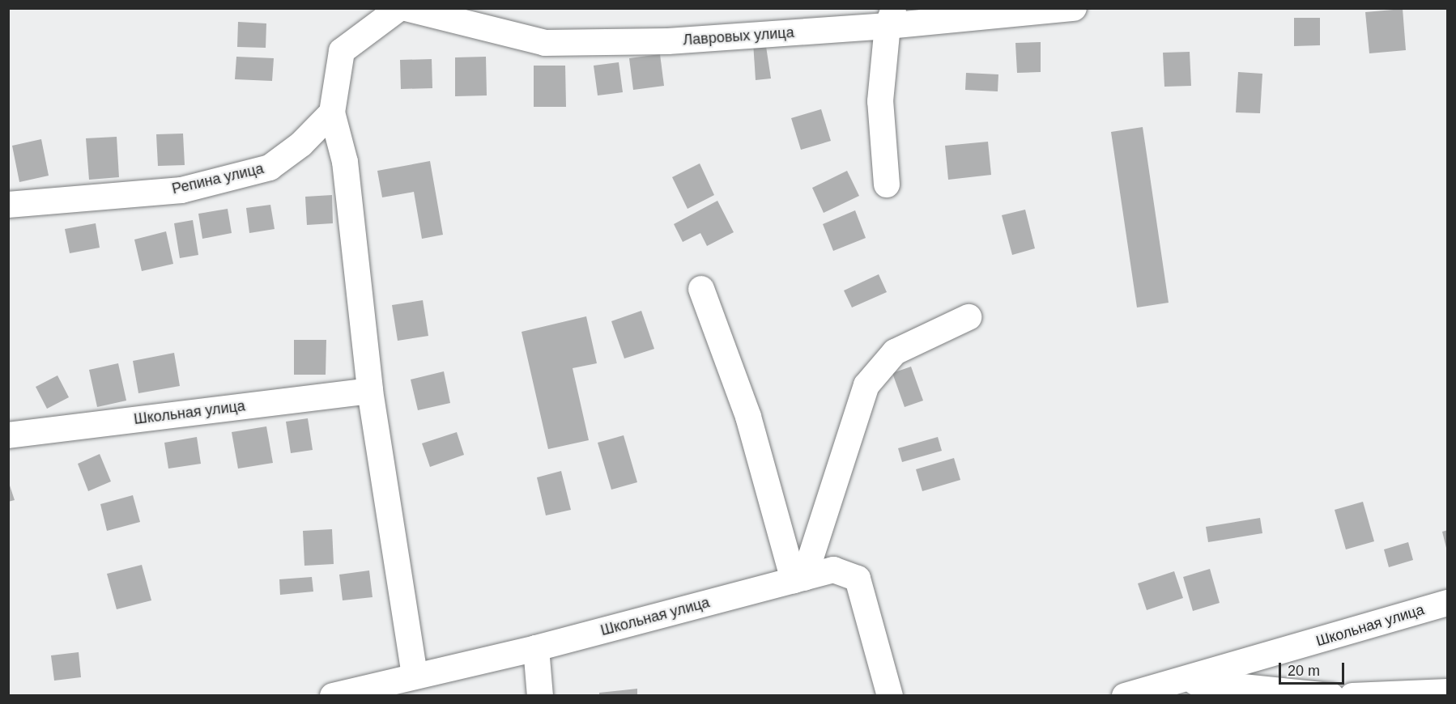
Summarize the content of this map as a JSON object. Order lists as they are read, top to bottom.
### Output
{
  "streets": {
    "street": ["Лавровых улица", "Репина улица", "Школьная улица"]
  },
  "scale_bar": "20 m"
}
